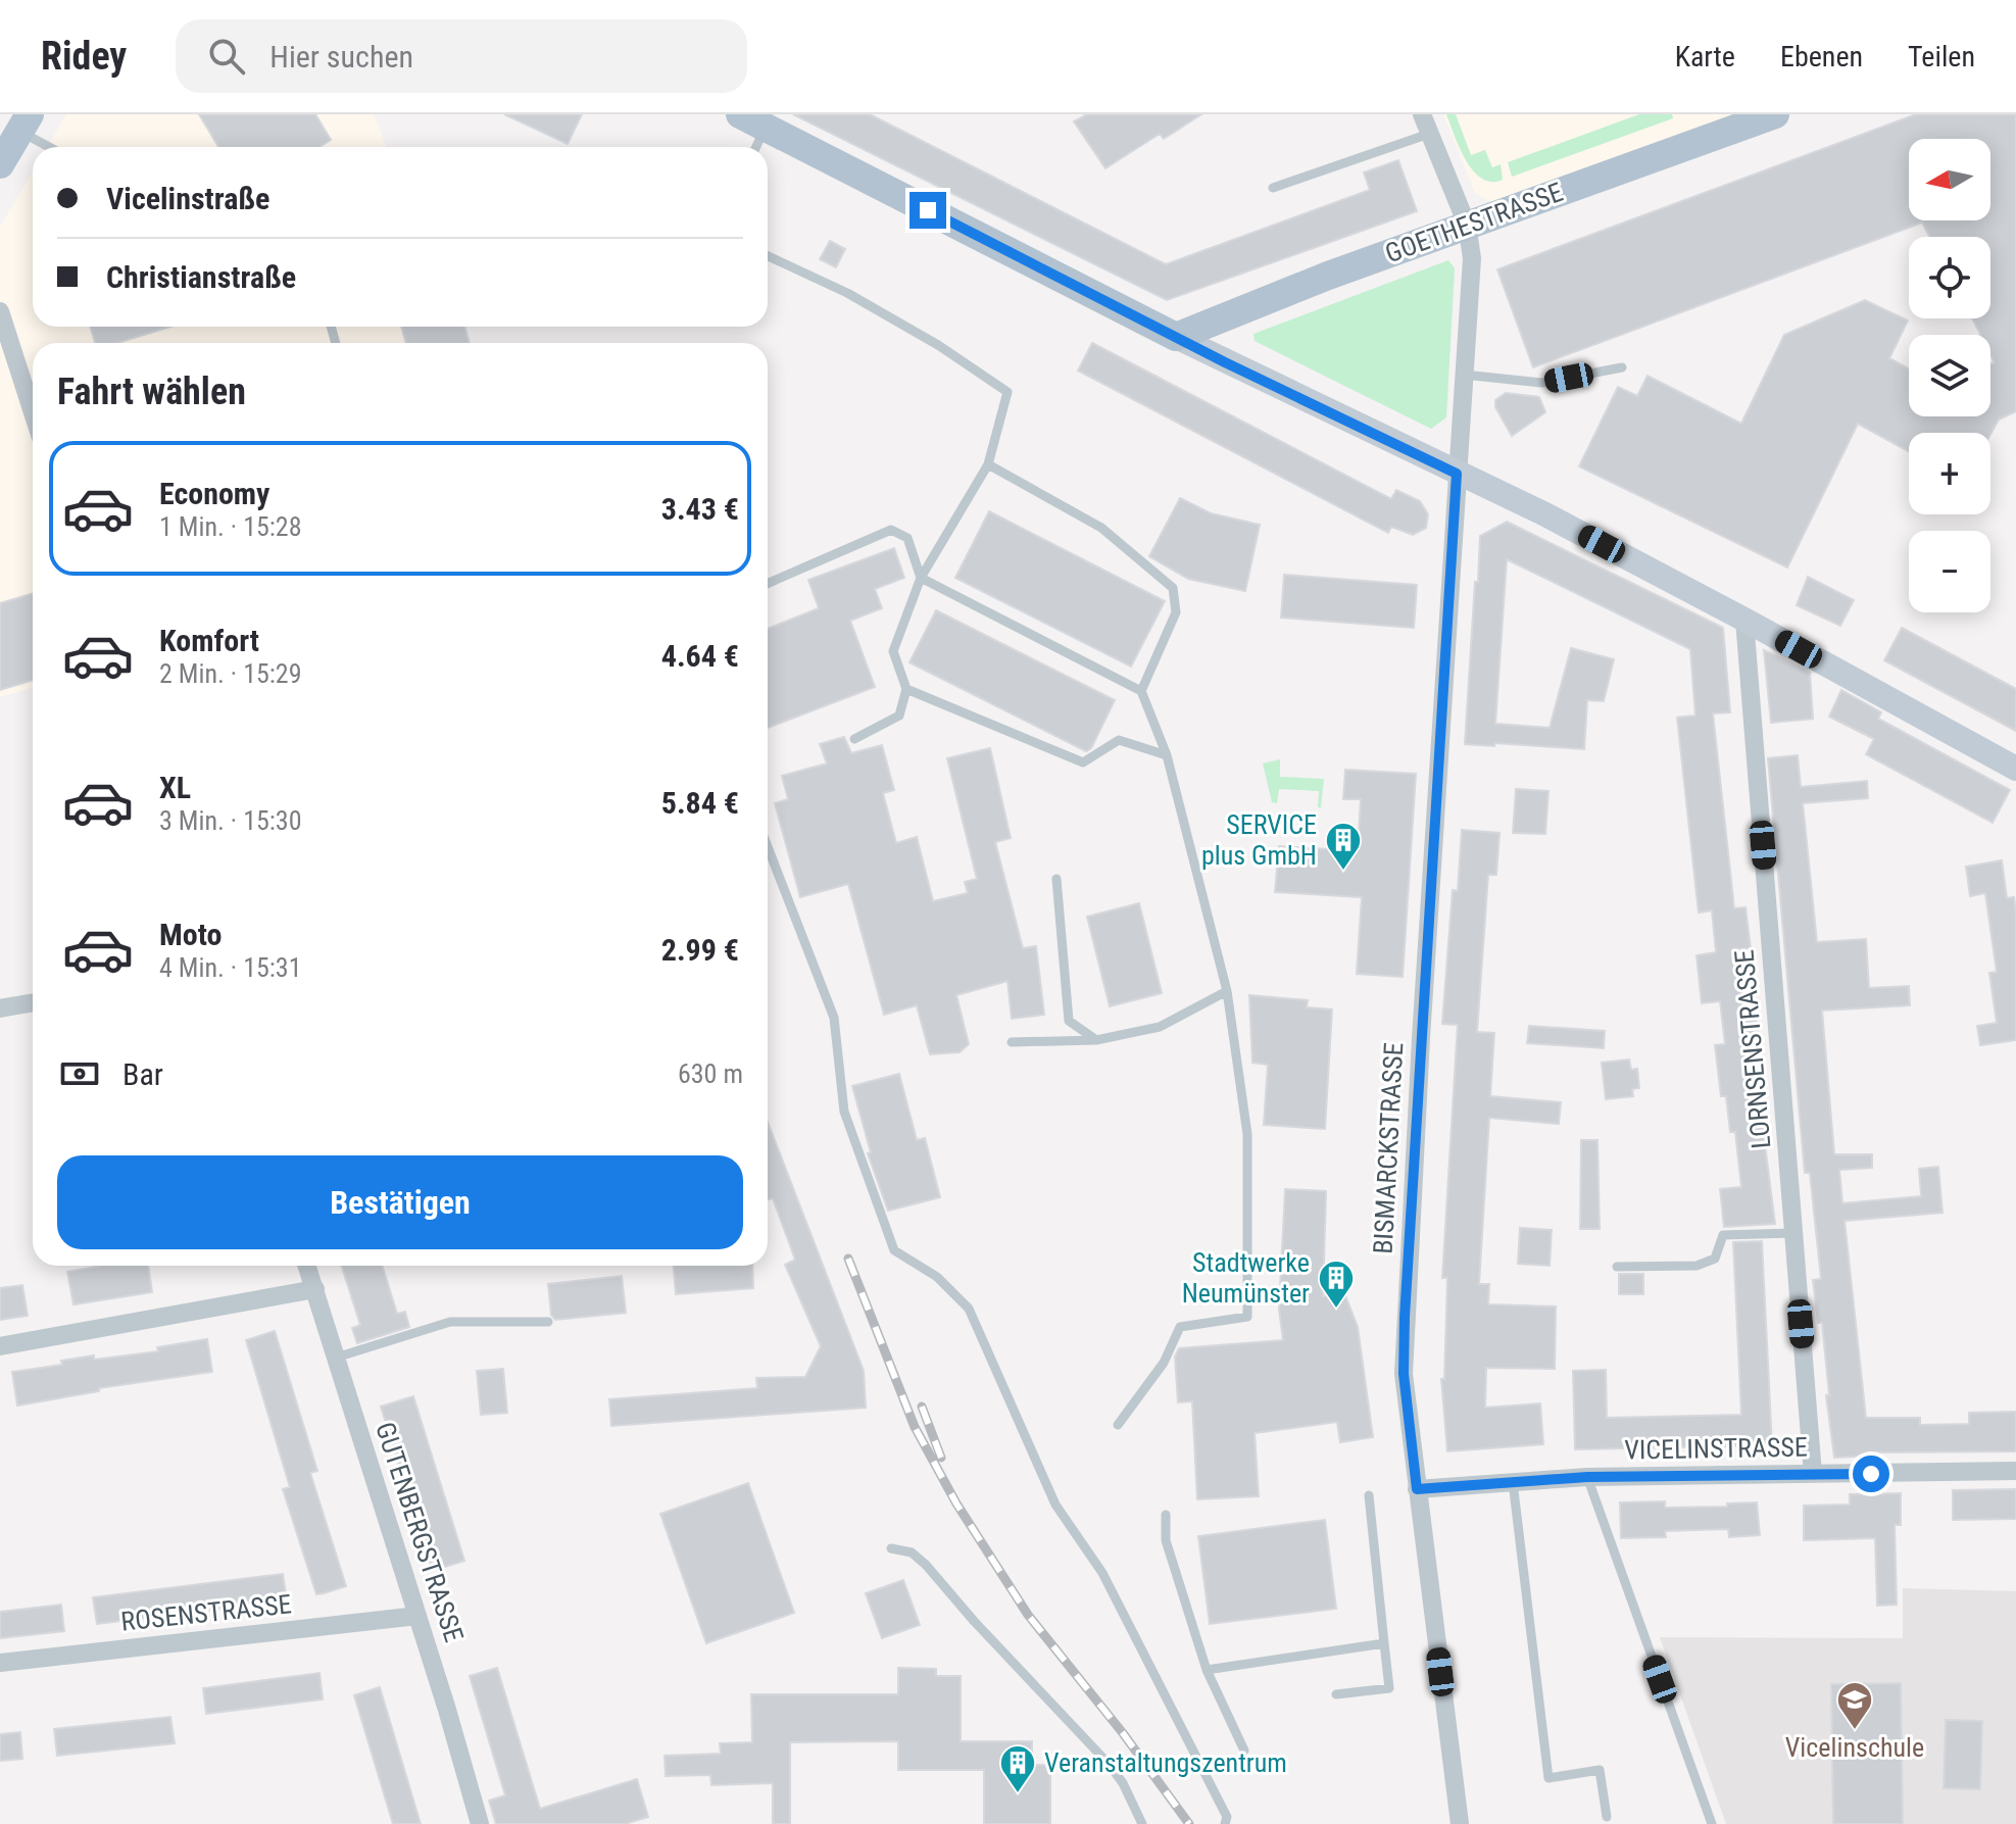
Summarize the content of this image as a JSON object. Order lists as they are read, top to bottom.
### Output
{
  "streets": {
    "main road": ["GOETHESTRASSE"],
    "street": [
      "LORNSENSTRASSE",
      "BISMARCKSTRASSE",
      "VICELINSTRASSE",
      "GUTENBERGSTRASSE",
      "ROSENSTRASSE"
    ]
  },
  "crossings": [
    ["GOETHESTRASSE", "BISMARCKSTRASSE"],
    ["LORNSENSTRASSE", "VICELINSTRASSE"],
    ["BISMARCKSTRASSE", "VICELINSTRASSE"],
    ["GUTENBERGSTRASSE", "ROSENSTRASSE"]
  ],
  "places": {
    "building": ["SERVICE plus GmbH", "Stadtwerke Neumünster", "Veranstaltungszentrum"],
    "school or university": ["Vicelinschule"]
  },
  "north": "left",
  "page": {
    "header": "Ridey",
    "search": "Hier suchen",
    "nav": ["Karte", "Ebenen", "Teilen"],
    "map_buttons": ["+", "−"],
    "banner": ["Vicelinstraße", "Christianstraße"],
    "heading": "Fahrt wählen",
    "list": [
      {
        "name": "Economy",
        "note": "1 Min. · 15:28",
        "value": "3.43 €"
      },
      {
        "name": "Komfort",
        "note": "2 Min. · 15:29",
        "value": "4.64 €"
      },
      {
        "name": "XL",
        "note": "3 Min. · 15:30",
        "value": "5.84 €"
      },
      {
        "name": "Moto",
        "note": "4 Min. · 15:31",
        "value": "2.99 €"
      }
    ],
    "pay": ["Bar", "630 m"],
    "buttons": "Bestätigen"
  }
}
